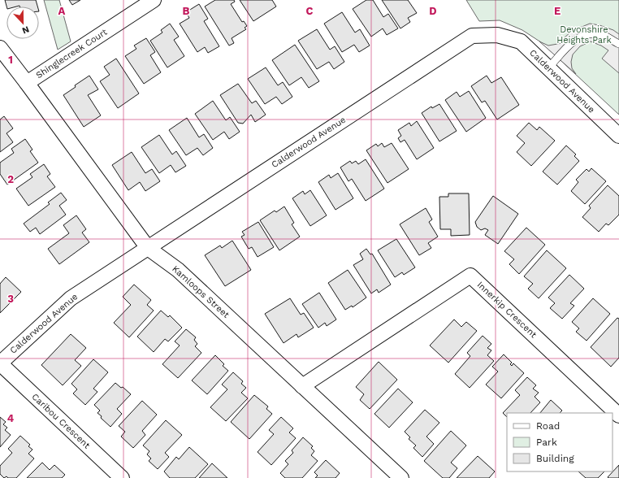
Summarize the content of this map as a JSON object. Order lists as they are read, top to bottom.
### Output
{
  "streets": {
    "street": [
      "Shinglecreek Court",
      "Calderwood Avenue",
      "Kamloops Street",
      "Innerkip Crescent",
      "Caribou Crescent"
    ]
  },
  "crossings": [
    ["Shinglecreek Court", "Kamloops Street"],
    ["Calderwood Avenue", "Kamloops Street"],
    ["Calderwood Avenue", "Caribou Crescent"],
    ["Kamloops Street", "Innerkip Crescent"]
  ],
  "parks": ["Devonshire Heights Park"],
  "legend": ["Road", "Park", "Building"],
  "north": "bottom",
  "grid": {
    "columns": [
      "A",
      "B",
      "C",
      "D",
      "E"
    ],
    "rows": [
      "1",
      "2",
      "3",
      "4"
    ]
  }
}
